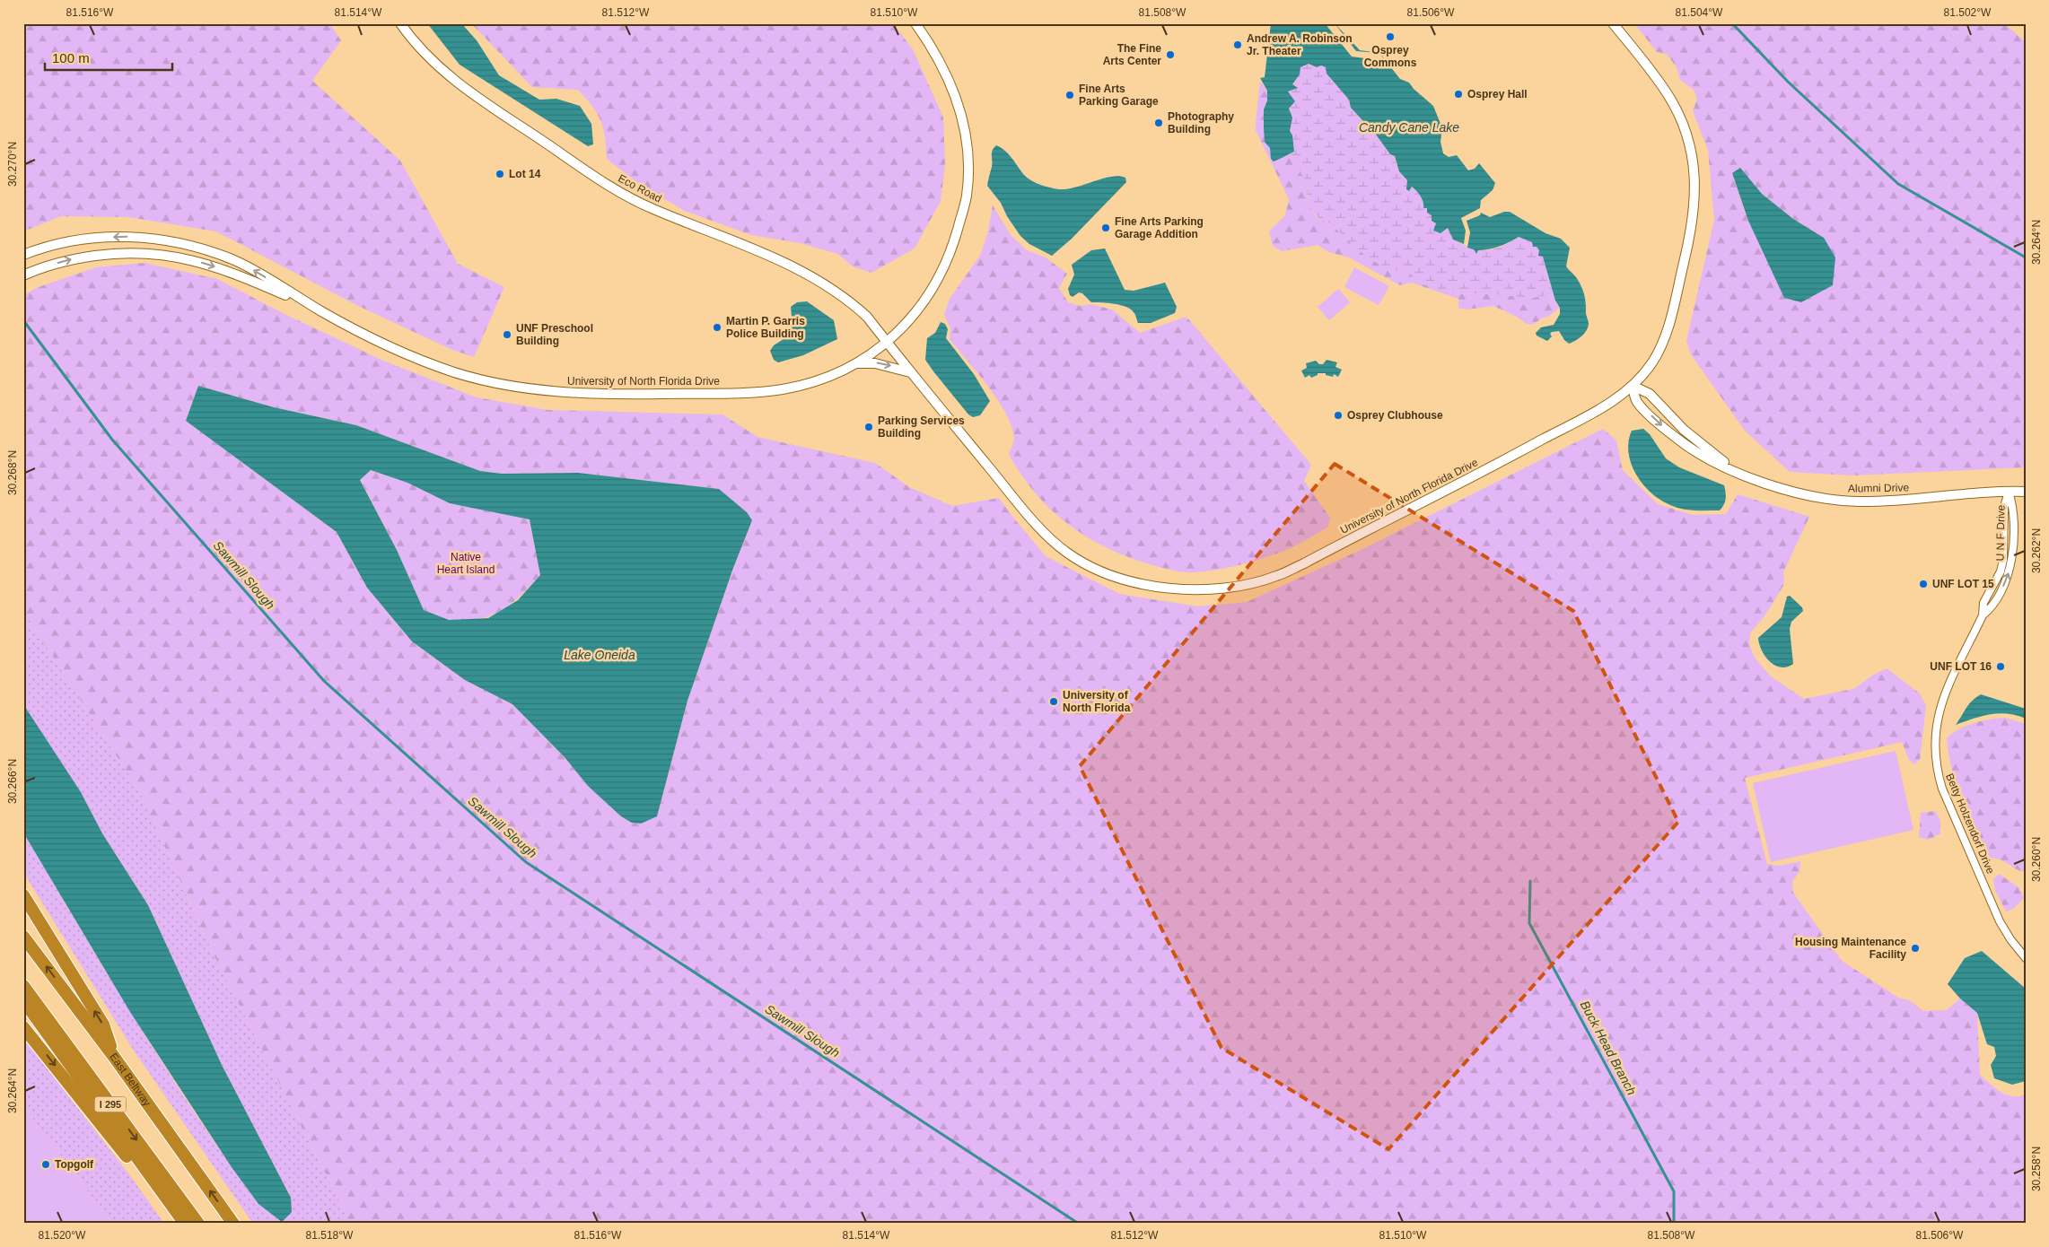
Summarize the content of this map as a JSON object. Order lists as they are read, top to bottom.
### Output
{
  "streets": {
    "highway": ["East Beltway", "I 295"],
    "street": [
      "Eco Road",
      "University of North Florida Drive",
      "Alumni Drive",
      "U N F Drive",
      "Betty Holzendorf Drive"
    ]
  },
  "crossings": [
    ["Eco Road", "University of North Florida Drive"],
    ["University of North Florida Drive", "Alumni Drive"],
    ["Alumni Drive", "U N F Drive"],
    ["U N F Drive", "Betty Holzendorf Drive"]
  ],
  "water": [
    "Candy Cane Lake",
    "Sawmill Slough",
    "Lake Oneida",
    "Buck Head Branch"
  ],
  "parks": ["Native Heart Island"],
  "places": [
    "Osprey Commons",
    "Andrew A. Robinson Jr. Theater",
    "The Fine Arts Center",
    "Osprey Hall",
    "Fine Arts Parking Garage",
    "Photography Building",
    "Lot 14",
    "Fine Arts Parking Garage Addition",
    "Martin P. Garris Police Building",
    "UNF Preschool Building",
    "Osprey Clubhouse",
    "Parking Services Building",
    "UNF LOT 15",
    "UNF LOT 16",
    "University of North Florida",
    "Housing Maintenance Facility",
    "Topgolf"
  ],
  "scale_bar": "100 m",
  "coordinates": [
    "81.516°W",
    "81.514°W",
    "81.512°W",
    "81.510°W",
    "81.508°W",
    "81.506°W",
    "81.504°W",
    "81.502°W",
    "30.270°N",
    "30.264°N",
    "30.268°N",
    "30.262°N",
    "30.266°N",
    "30.260°N",
    "30.258°N",
    "81.520°W",
    "81.518°W"
  ]
}
